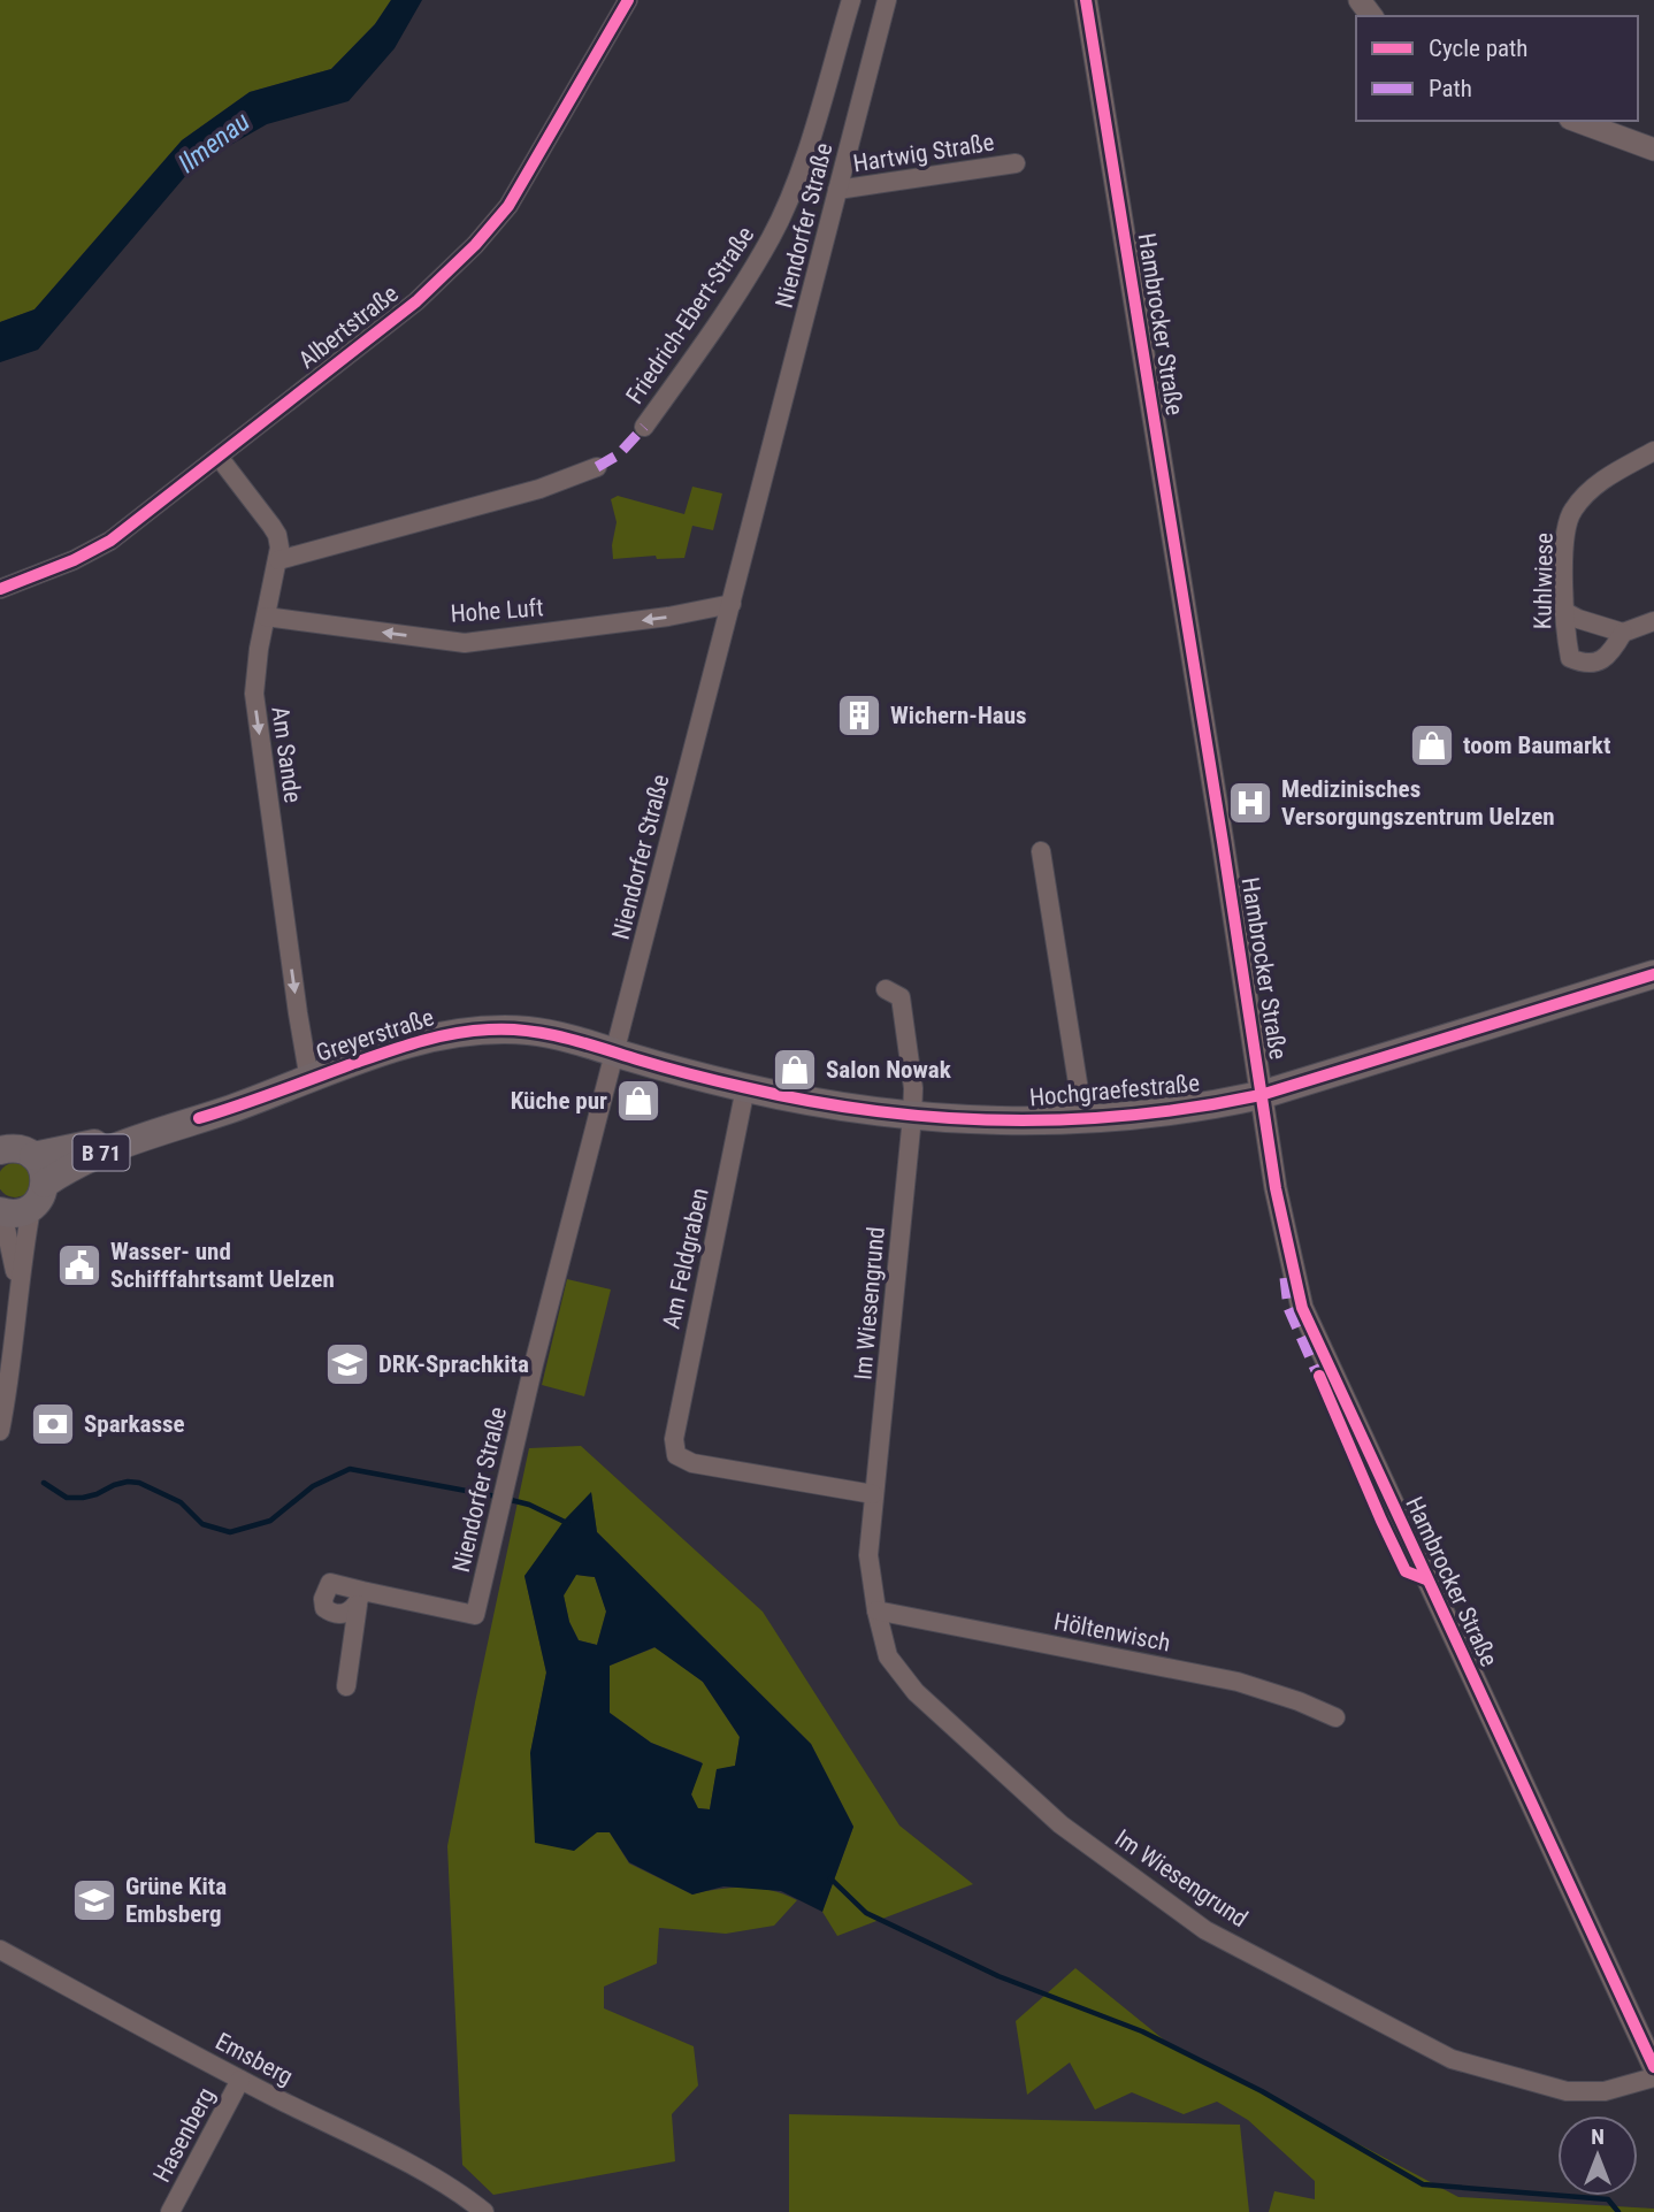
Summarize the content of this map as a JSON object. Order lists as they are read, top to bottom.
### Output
{
  "streets": {
    "main road": ["Greyerstraße", "Hochgraefestraße", "B 71"],
    "street": [
      "Hartwig Straße",
      "Niendorfer Straße",
      "Friedrich-Ebert-Straße",
      "Hambrocker Straße",
      "Albertstraße",
      "Kuhlwiese",
      "Hohe Luft",
      "Am Sande",
      "Am Feldgraben",
      "Im Wiesengrund",
      "Höltenwisch",
      "Emsberg",
      "Hasenberg"
    ]
  },
  "crossings": [
    ["Hartwig Straße", "Niendorfer Straße"],
    ["Niendorfer Straße", "Hohe Luft"],
    ["Niendorfer Straße", "Greyerstraße"],
    ["Niendorfer Straße", "Hochgraefestraße"],
    ["Hambrocker Straße", "Hochgraefestraße"],
    ["Albertstraße", "Am Sande"],
    ["Hohe Luft", "Am Sande"],
    ["Am Sande", "Greyerstraße"],
    ["Greyerstraße", "Hochgraefestraße"],
    ["Hochgraefestraße", "Am Feldgraben"],
    ["Hochgraefestraße", "Im Wiesengrund"],
    ["Am Feldgraben", "Im Wiesengrund"],
    ["Im Wiesengrund", "Höltenwisch"],
    ["Emsberg", "Hasenberg"]
  ],
  "one_way": ["Am Sande"],
  "water": ["Ilmenau"],
  "places": {
    "building": ["Wichern-Haus"],
    "shop": ["toom Baumarkt", "Salon Nowak", "Küche pur"],
    "hospital": ["Medizinisches Versorgungszentrum Uelzen"],
    "public building": ["Wasser- und Schifffahrtsamt Uelzen"],
    "school or university": ["DRK-Sprachkita", "Grüne Kita Embsberg"],
    "bank": ["Sparkasse"]
  },
  "legend": ["Cycle path", "Path"],
  "north": "top"
}
